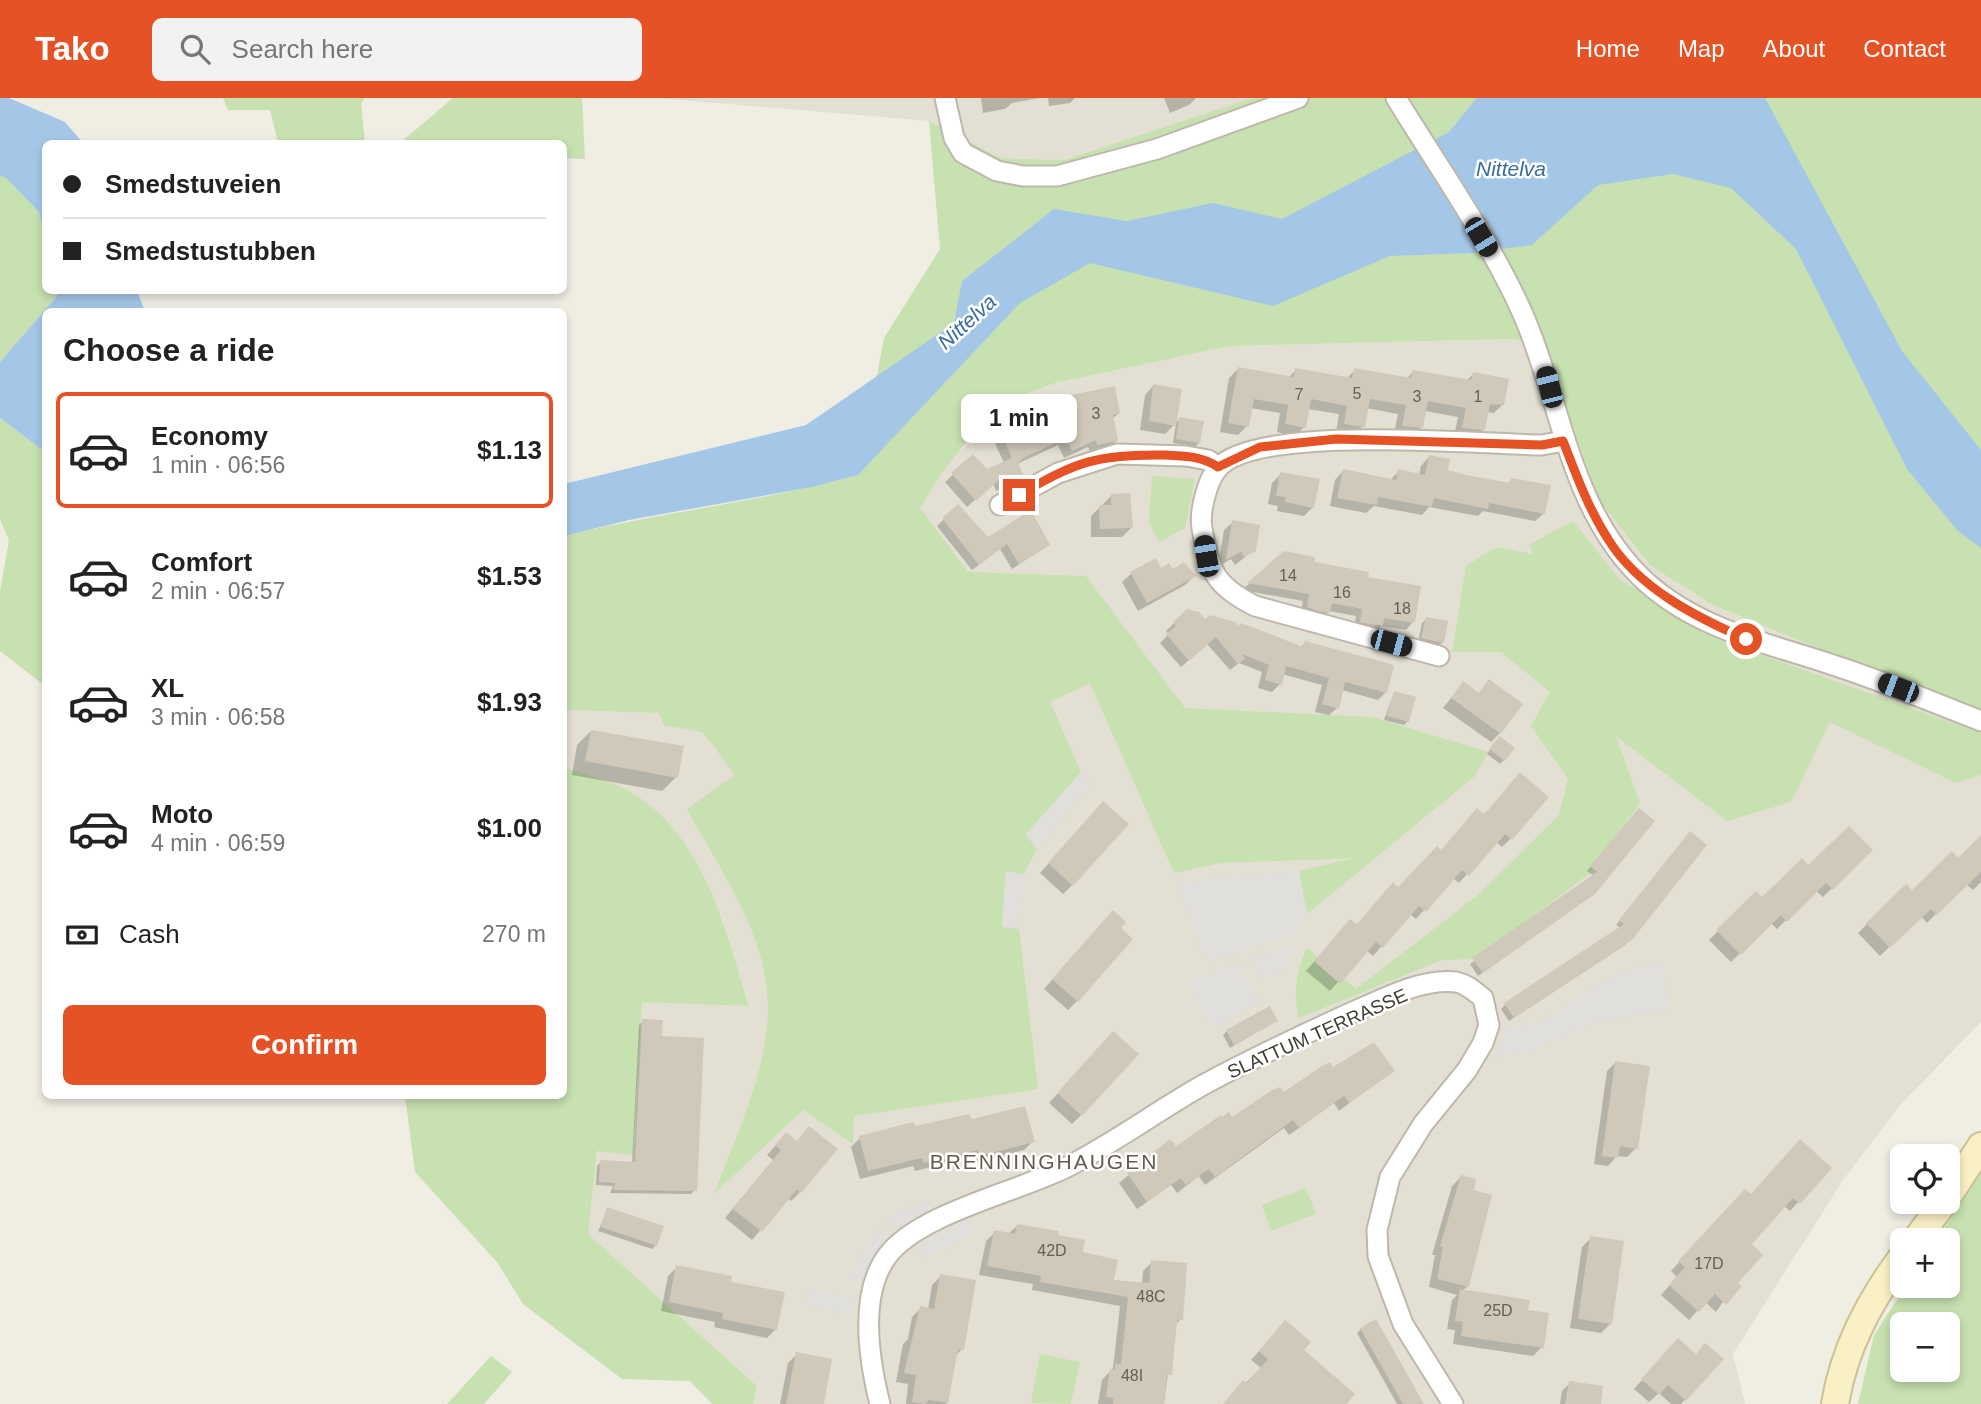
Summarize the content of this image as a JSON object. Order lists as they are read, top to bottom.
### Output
{
  "streets": {
    "street": ["SLATTUM TERRASSE"]
  },
  "districts": ["BRENNINGHAUGEN"],
  "water": ["Nittelva"],
  "house_numbers": [
    "5",
    "7",
    "3",
    "1",
    "3",
    "14",
    "16",
    "18",
    "42D",
    "17D",
    "48C",
    "25D",
    "48I"
  ],
  "page": {
    "header": "Tako",
    "search": "Search here",
    "nav": [
      "Home",
      "Map",
      "About",
      "Contact"
    ],
    "banner": ["Smedstuveien", "Smedstustubben"],
    "heading": "Choose a ride",
    "list": [
      {
        "name": "Economy",
        "note": "1 min · 06:56",
        "value": "$1.13"
      },
      {
        "name": "Comfort",
        "note": "2 min · 06:57",
        "value": "$1.53"
      },
      {
        "name": "XL",
        "note": "3 min · 06:58",
        "value": "$1.93"
      },
      {
        "name": "Moto",
        "note": "4 min · 06:59",
        "value": "$1.00"
      }
    ],
    "bubble": "1 min",
    "pay": ["Cash", "270 m"],
    "buttons": "Confirm",
    "map_buttons": ["+", "−"]
  }
}
